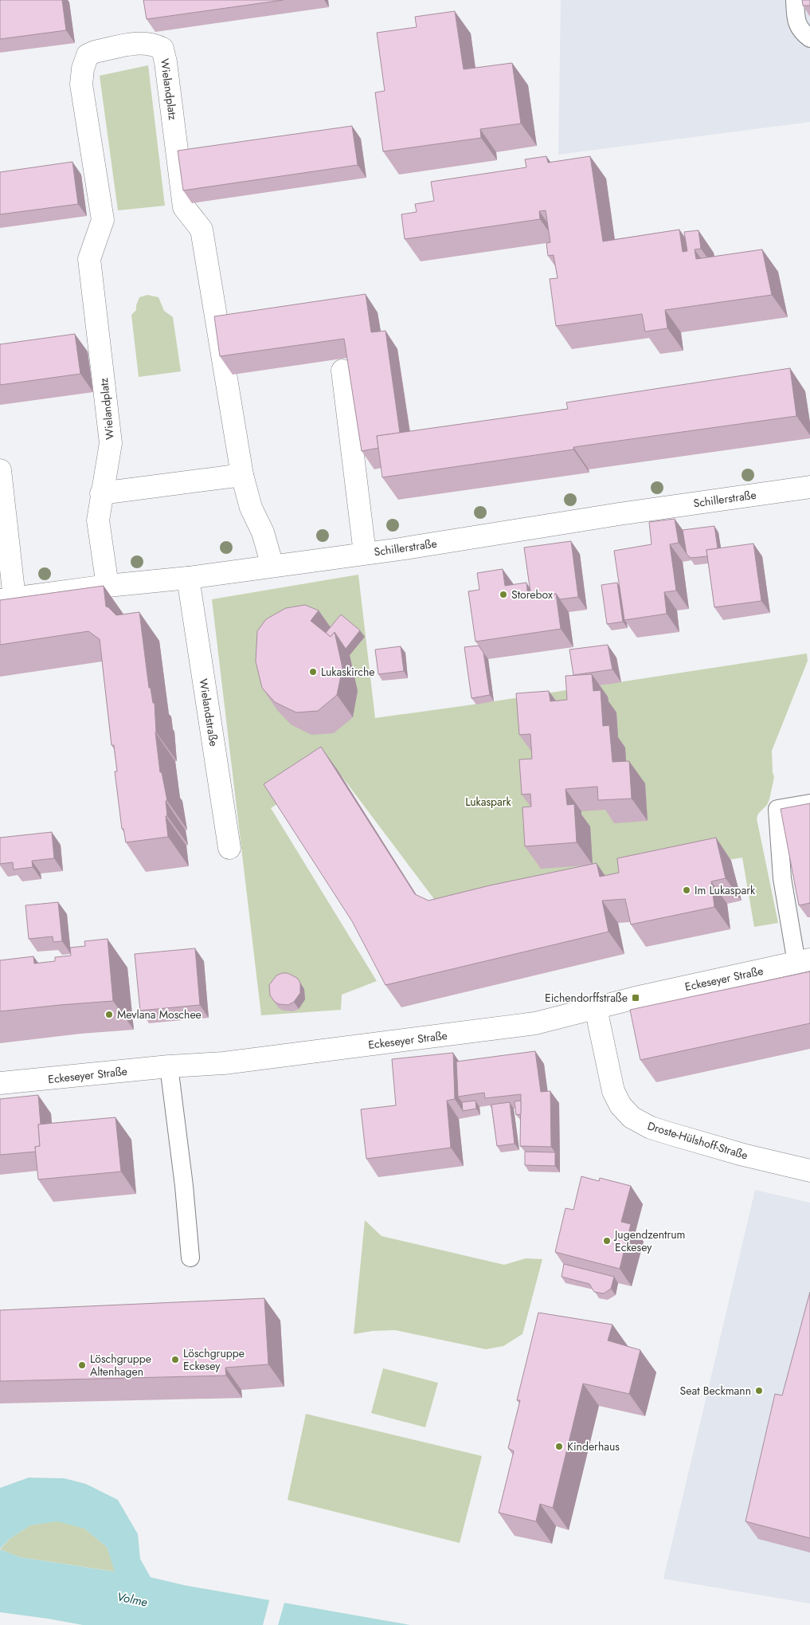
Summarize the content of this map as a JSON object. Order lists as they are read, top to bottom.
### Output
{
  "streets": {
    "street": [
      "Wielandplatz",
      "Schillerstraße",
      "Wielandstraße",
      "Eckeseyer Straße",
      "Droste-Hülshoff-Straße"
    ]
  },
  "crossings": [
    ["Wielandplatz", "Schillerstraße"],
    ["Schillerstraße", "Wielandstraße"],
    ["Eckeseyer Straße", "Droste-Hülshoff-Straße"]
  ],
  "water": ["Volme"],
  "parks": ["Lukaspark"],
  "places": {
    "other": [
      "Storebox",
      "Lukaskirche",
      "Im Lukaspark",
      "Mevlana Moschee",
      "Jugendzentrum Eckesey",
      "Löschgruppe Eckesey",
      "Löschgruppe Altenhagen",
      "Seat Beckmann",
      "Kinderhaus"
    ],
    "transit": ["Eichendorffstraße"]
  }
}
